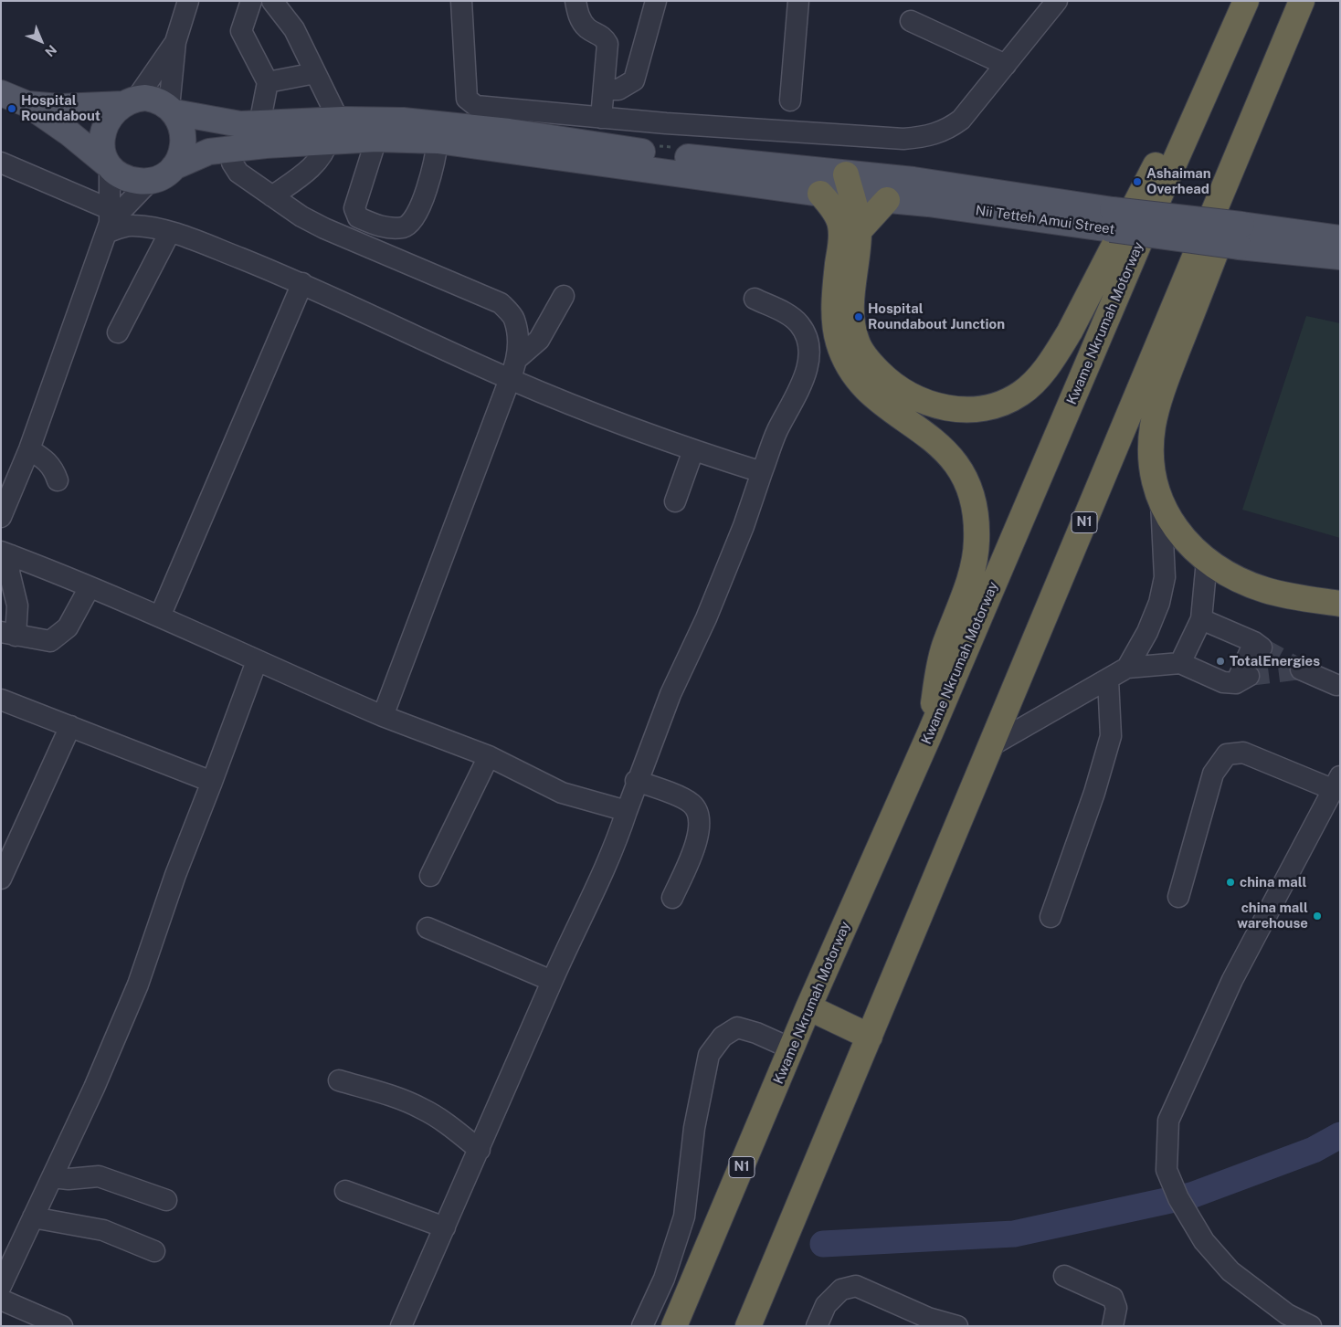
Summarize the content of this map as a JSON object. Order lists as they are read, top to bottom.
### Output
{
  "streets": {
    "highway": ["Kwame Nkrumah Motorway", "N1"],
    "main road": ["Nii Tetteh Amui Street"]
  },
  "places": [
    "Hospital Roundabout",
    "Ashaiman Overhead",
    "Hospital Roundabout Junction",
    "TotalEnergies",
    "china mall",
    "china mall warehouse"
  ],
  "north": "bottom right"
}
